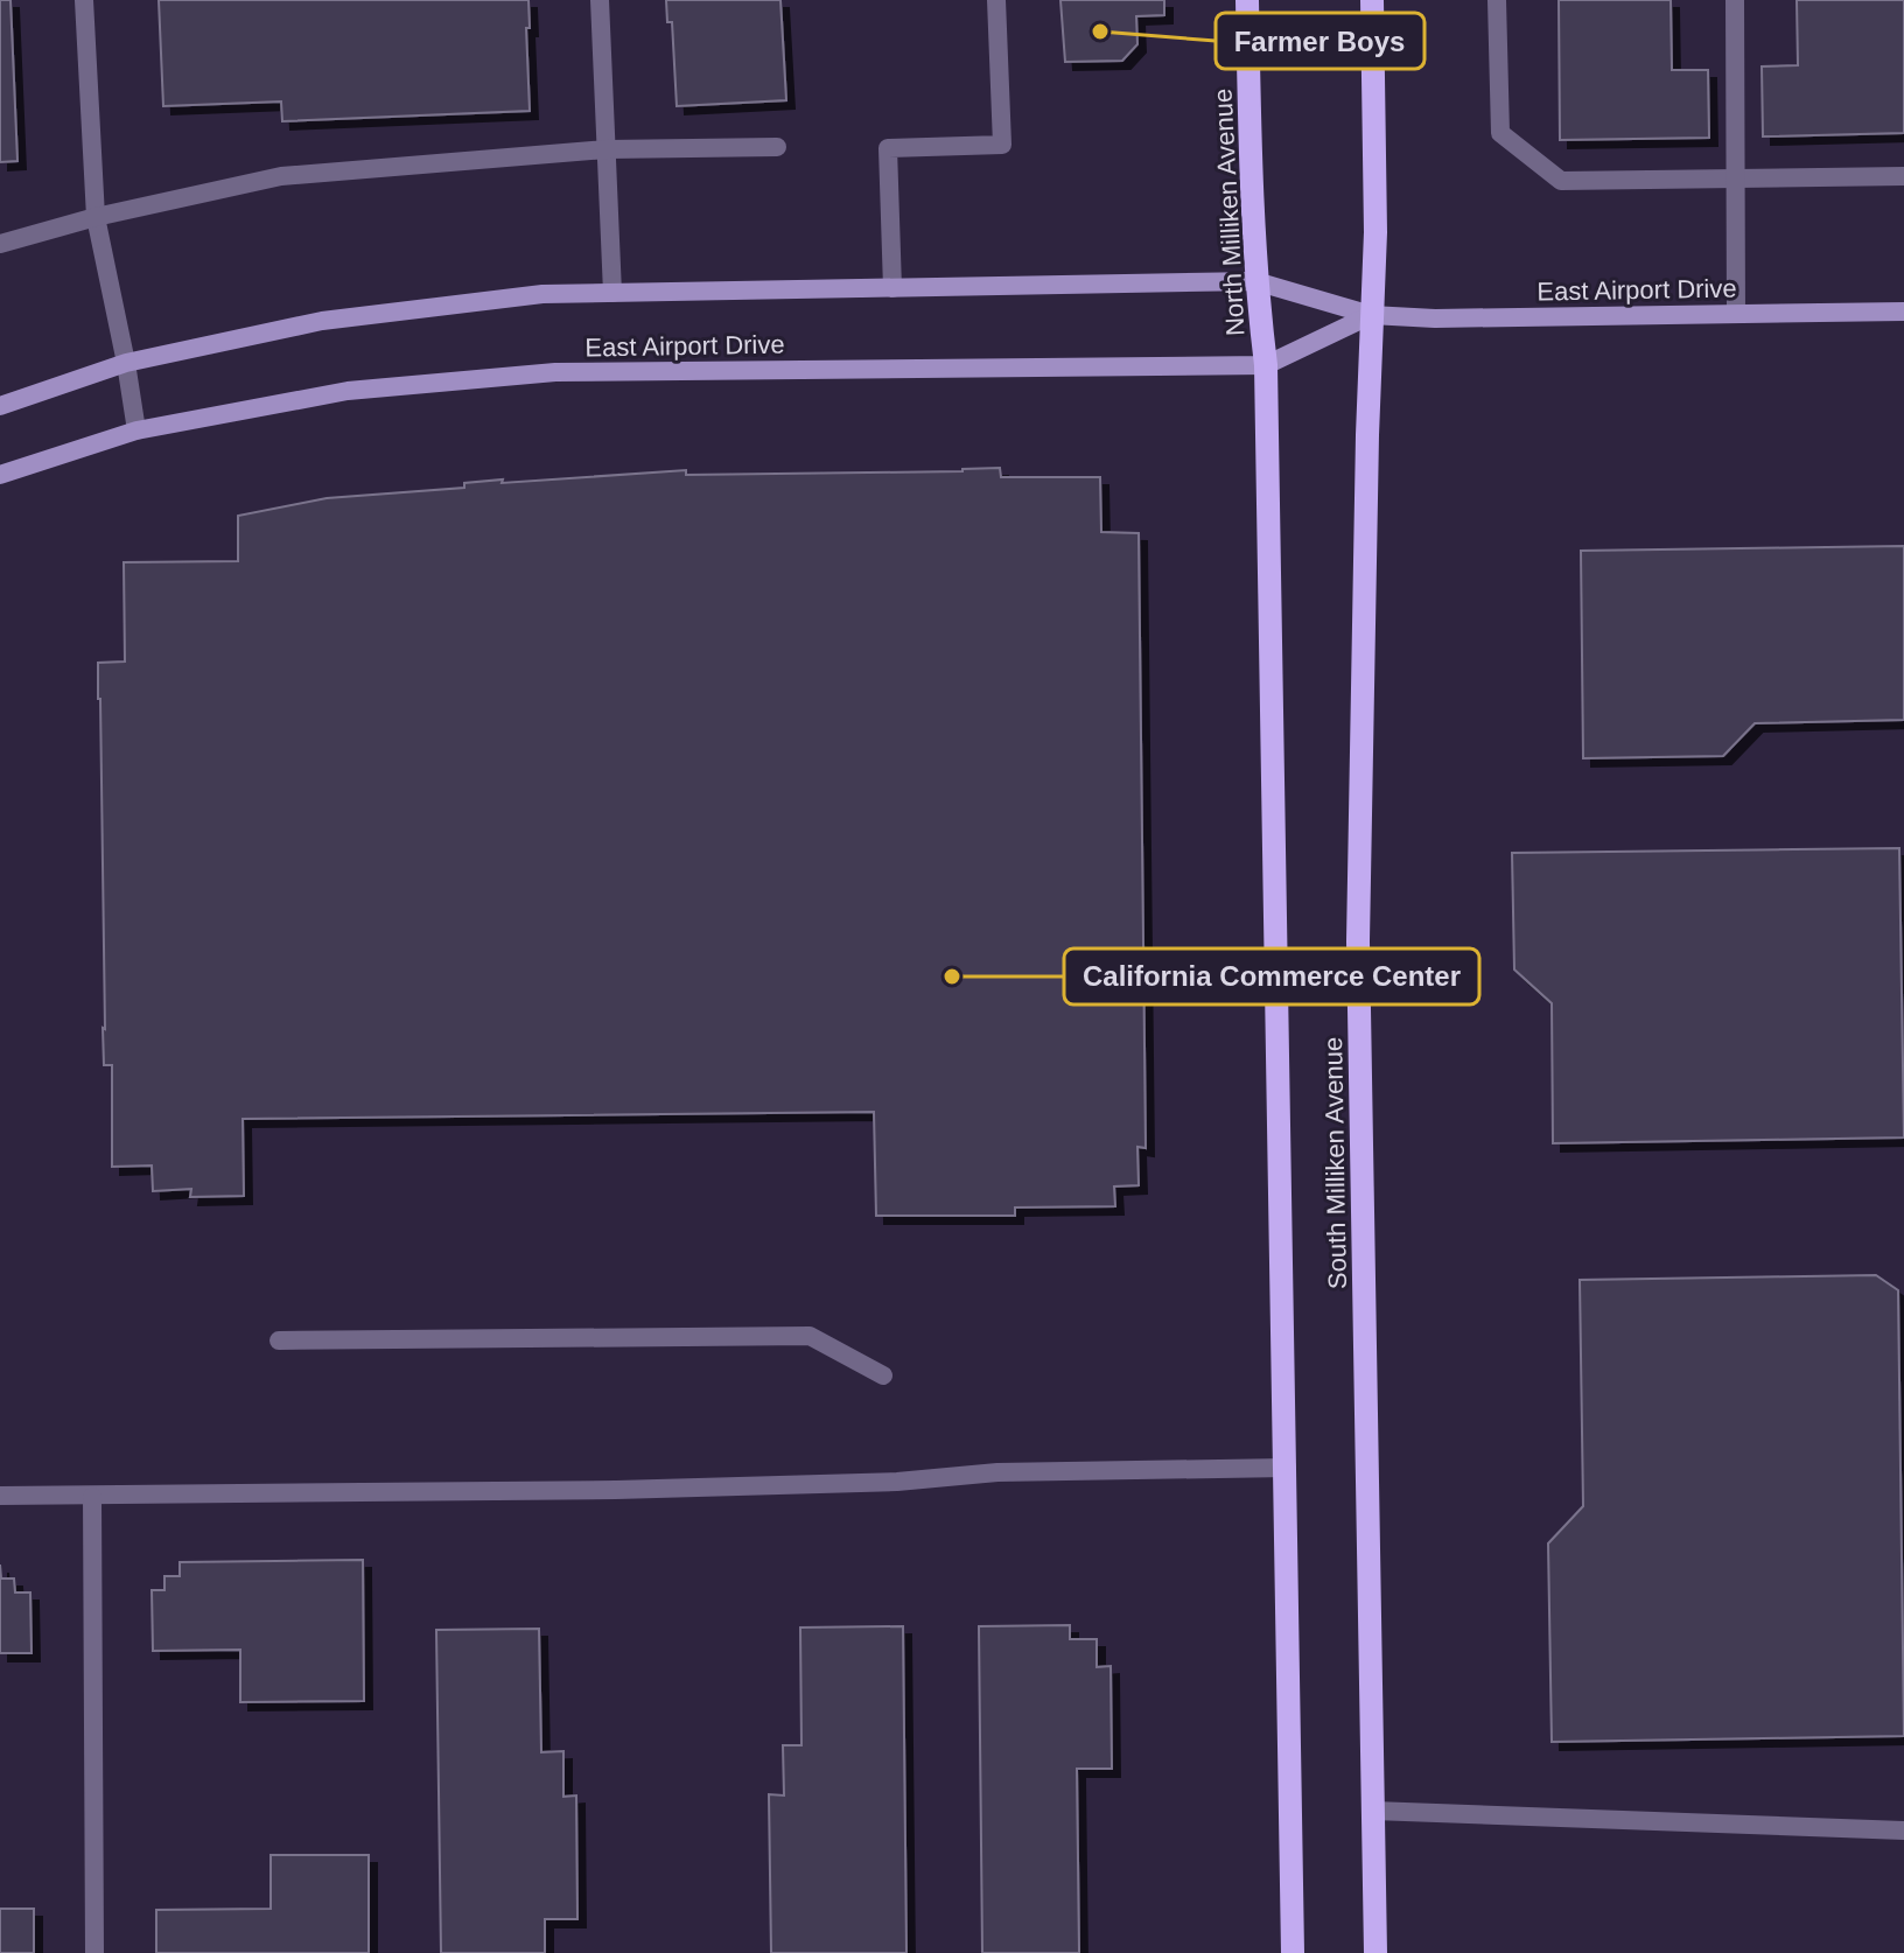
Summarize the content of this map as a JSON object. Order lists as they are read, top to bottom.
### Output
{
  "streets": {
    "main road": ["North Milliken Avenue", "East Airport Drive", "South Milliken Avenue"]
  },
  "crossings": [
    ["North Milliken Avenue", "East Airport Drive"],
    ["North Milliken Avenue", "South Milliken Avenue"],
    ["East Airport Drive", "South Milliken Avenue"]
  ],
  "places": ["Farmer Boys", "California Commerce Center"]
}
